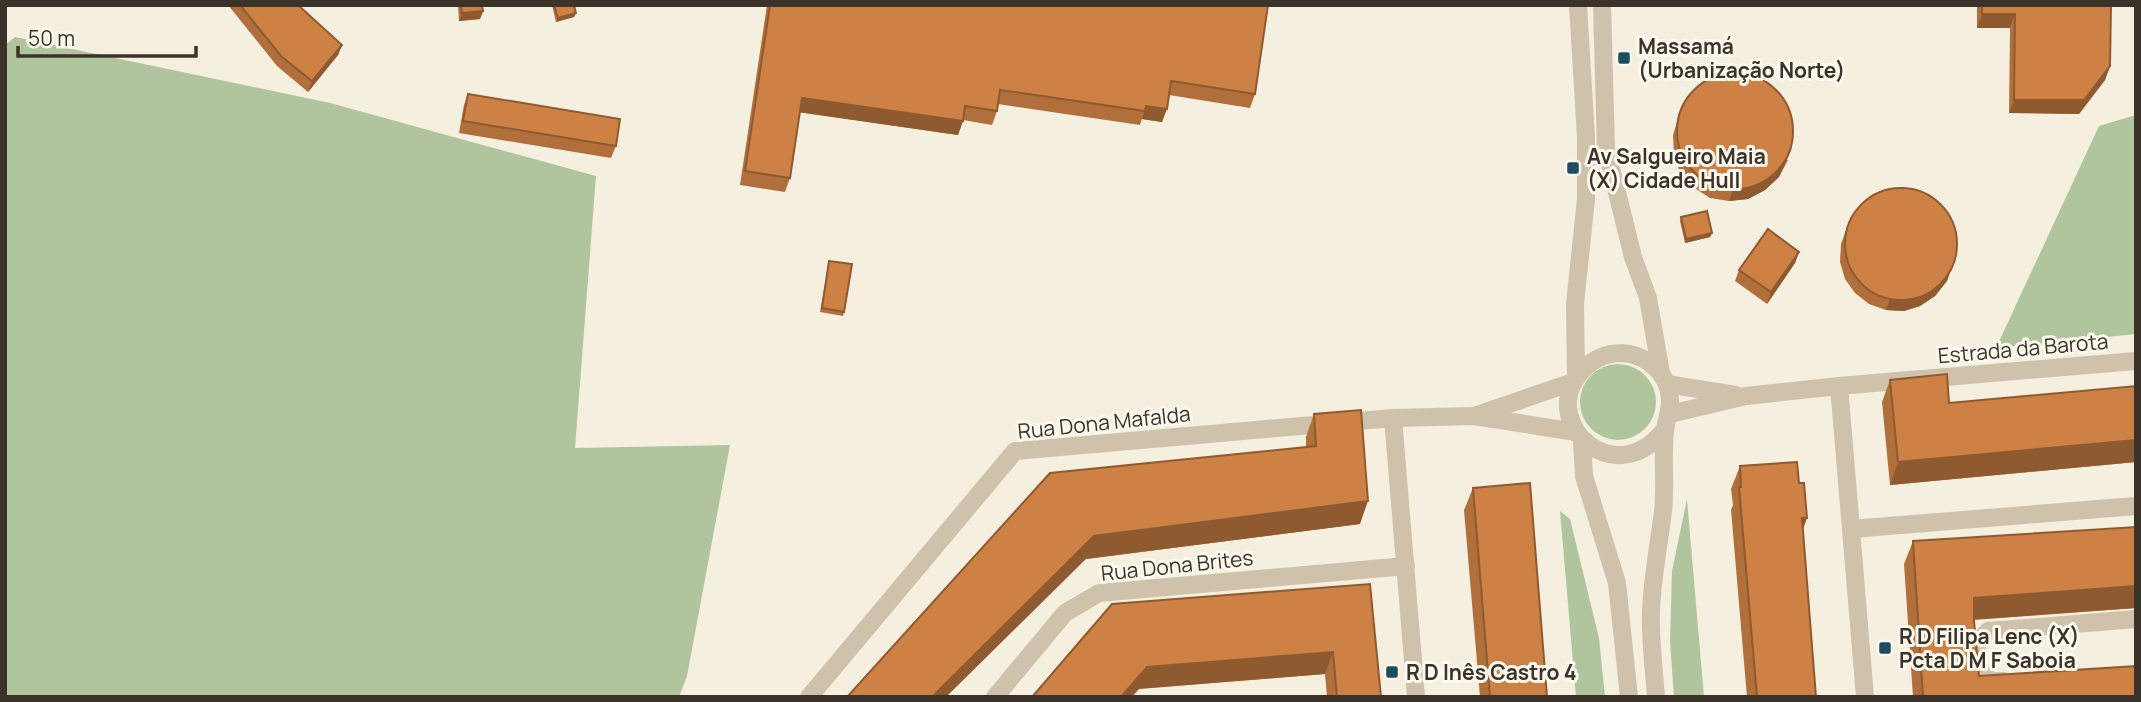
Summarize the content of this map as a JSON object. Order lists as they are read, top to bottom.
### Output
{
  "streets": {
    "street": ["Estrada da Barota", "Rua Dona Mafalda", "Rua Dona Brites"]
  },
  "crossings": [
    ["Estrada da Barota", "Rua Dona Mafalda"]
  ],
  "places": {
    "transit": [
      "Massamá (Urbanização Norte)",
      "Av Salgueiro Maia (X) Cidade Hull",
      "R D Filipa Lenc (X) Pcta D M F Saboia",
      "R D Inês Castro 4"
    ]
  },
  "scale_bar": "50 m"
}
